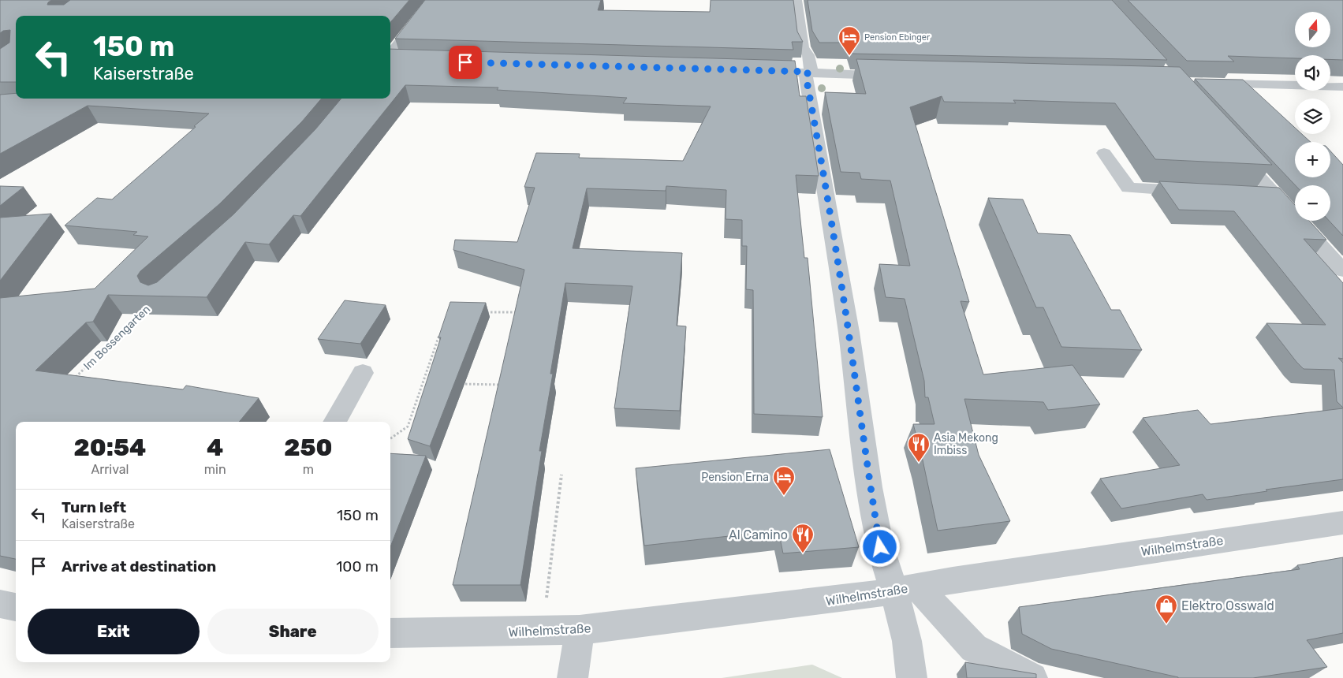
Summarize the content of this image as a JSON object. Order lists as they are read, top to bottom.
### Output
{
  "streets": {
    "street": ["Wilhelmstraße"],
    "path": ["Im Bossengarten"]
  },
  "places": {
    "hotel": ["Pension Ebinger", "Pension Erna"],
    "restaurant": ["Asia Mekong Imbiss", "Al Camino"],
    "shop": ["Elektro Osswald"]
  },
  "north": "top",
  "page": {
    "map_buttons": ["+", "−"],
    "turn": ["150 m", "Kaiserstraße"],
    "eta": [
      "20:54",
      "Arrival",
      "4",
      "min",
      "250",
      "m"
    ],
    "list": [
      {
        "name": "Turn left",
        "note": "Kaiserstraße",
        "value": "150 m"
      },
      {
        "name": "Arrive at destination",
        "value": "100 m"
      }
    ],
    "buttons": ["Exit", "Share"]
  }
}
